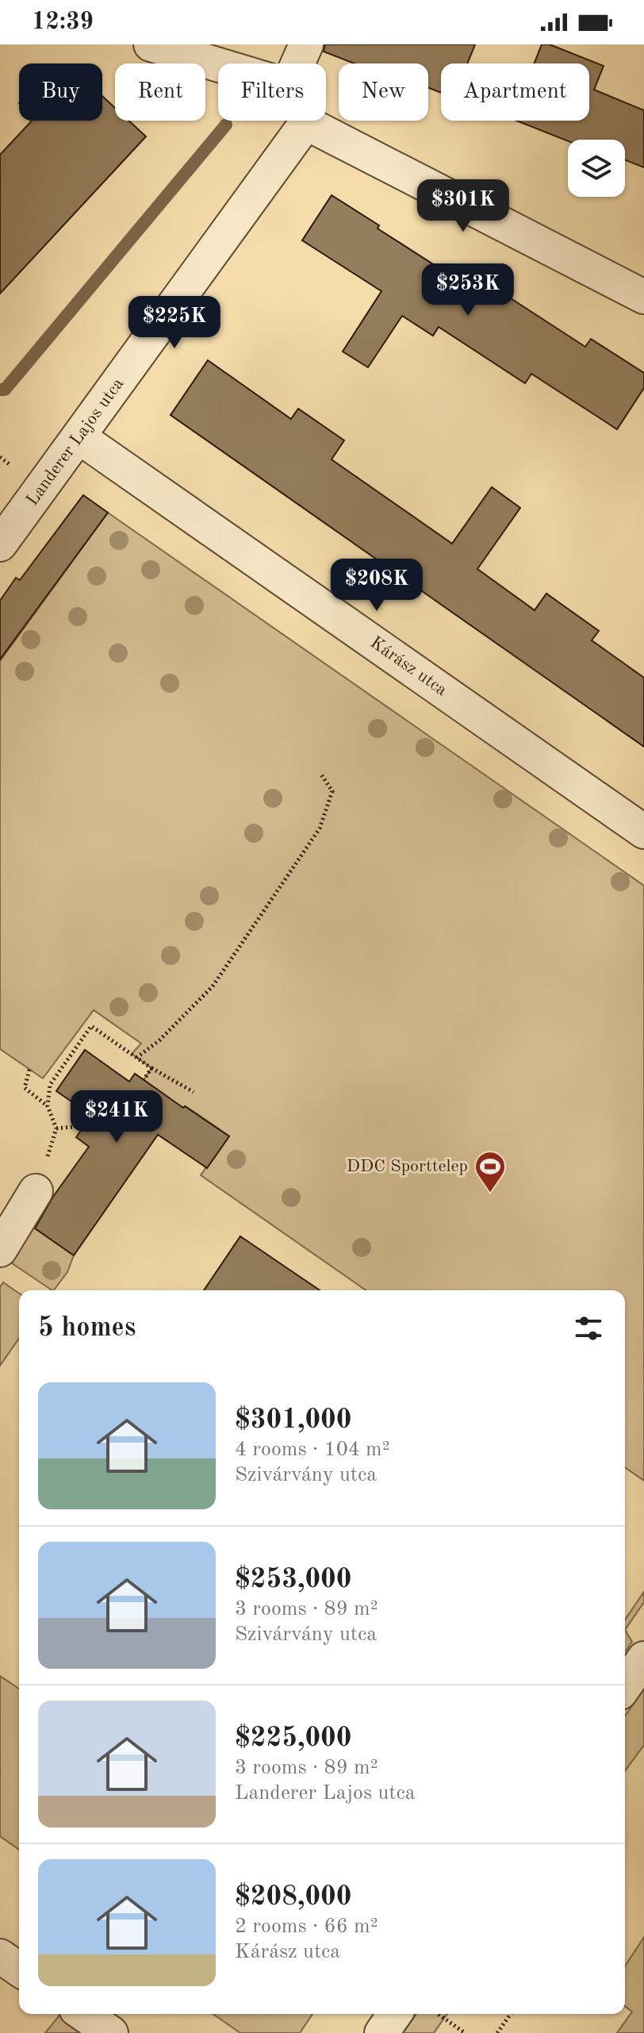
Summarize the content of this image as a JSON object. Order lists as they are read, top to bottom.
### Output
{
  "streets": {
    "street": ["Landerer Lajos utca", "Kárász utca"]
  },
  "crossings": [
    ["Landerer Lajos utca", "Kárász utca"]
  ],
  "places": {
    "sports": ["DDC Sporttelep"]
  },
  "page": {
    "status": "12:39",
    "chip": [
      "Buy",
      "Rent",
      "Filters",
      "New",
      "Apartment"
    ],
    "price": [
      "$301K",
      "$253K",
      "$225K",
      "$208K",
      "$241K"
    ],
    "heading": "5 homes",
    "list": [
      {
        "name": "$301,000",
        "note": "4 rooms · 104 m² · Szivárvány utca"
      },
      {
        "name": "$253,000",
        "note": "3 rooms · 89 m² · Szivárvány utca"
      },
      {
        "name": "$225,000",
        "note": "3 rooms · 89 m² · Landerer Lajos utca"
      },
      {
        "name": "$208,000",
        "note": "2 rooms · 66 m² · Kárász utca"
      }
    ]
  }
}
